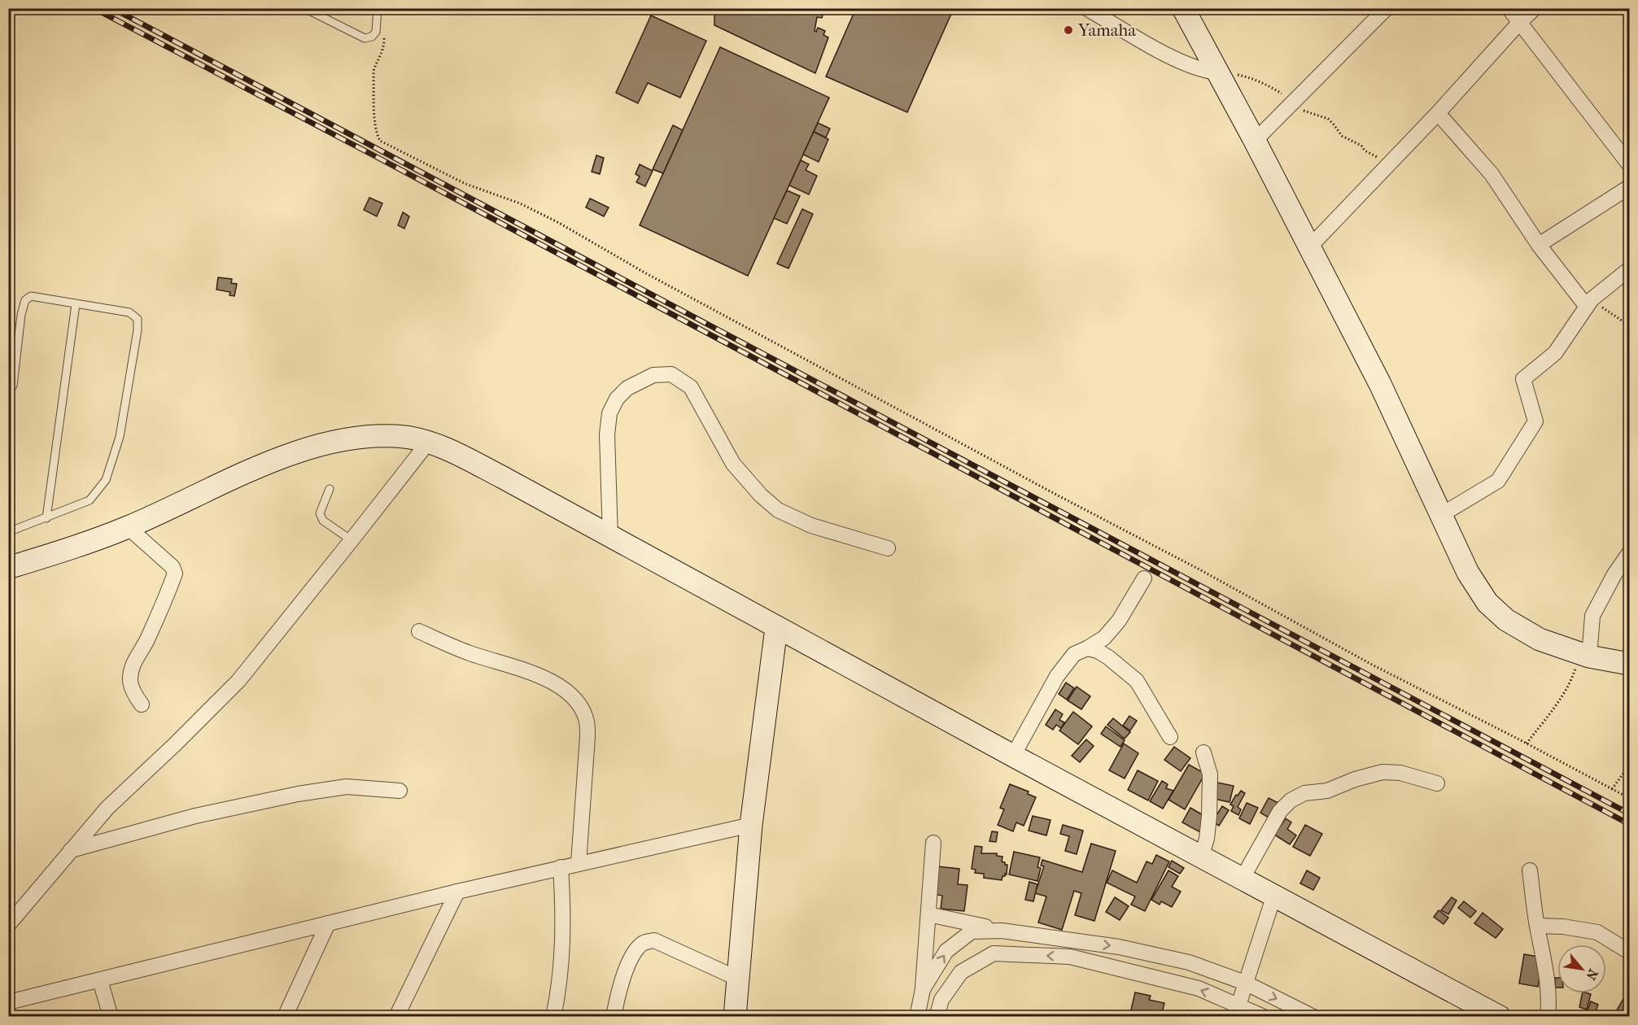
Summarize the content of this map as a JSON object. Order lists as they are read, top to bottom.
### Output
{
  "places": ["Yamaha"],
  "north": "bottom right"
}
